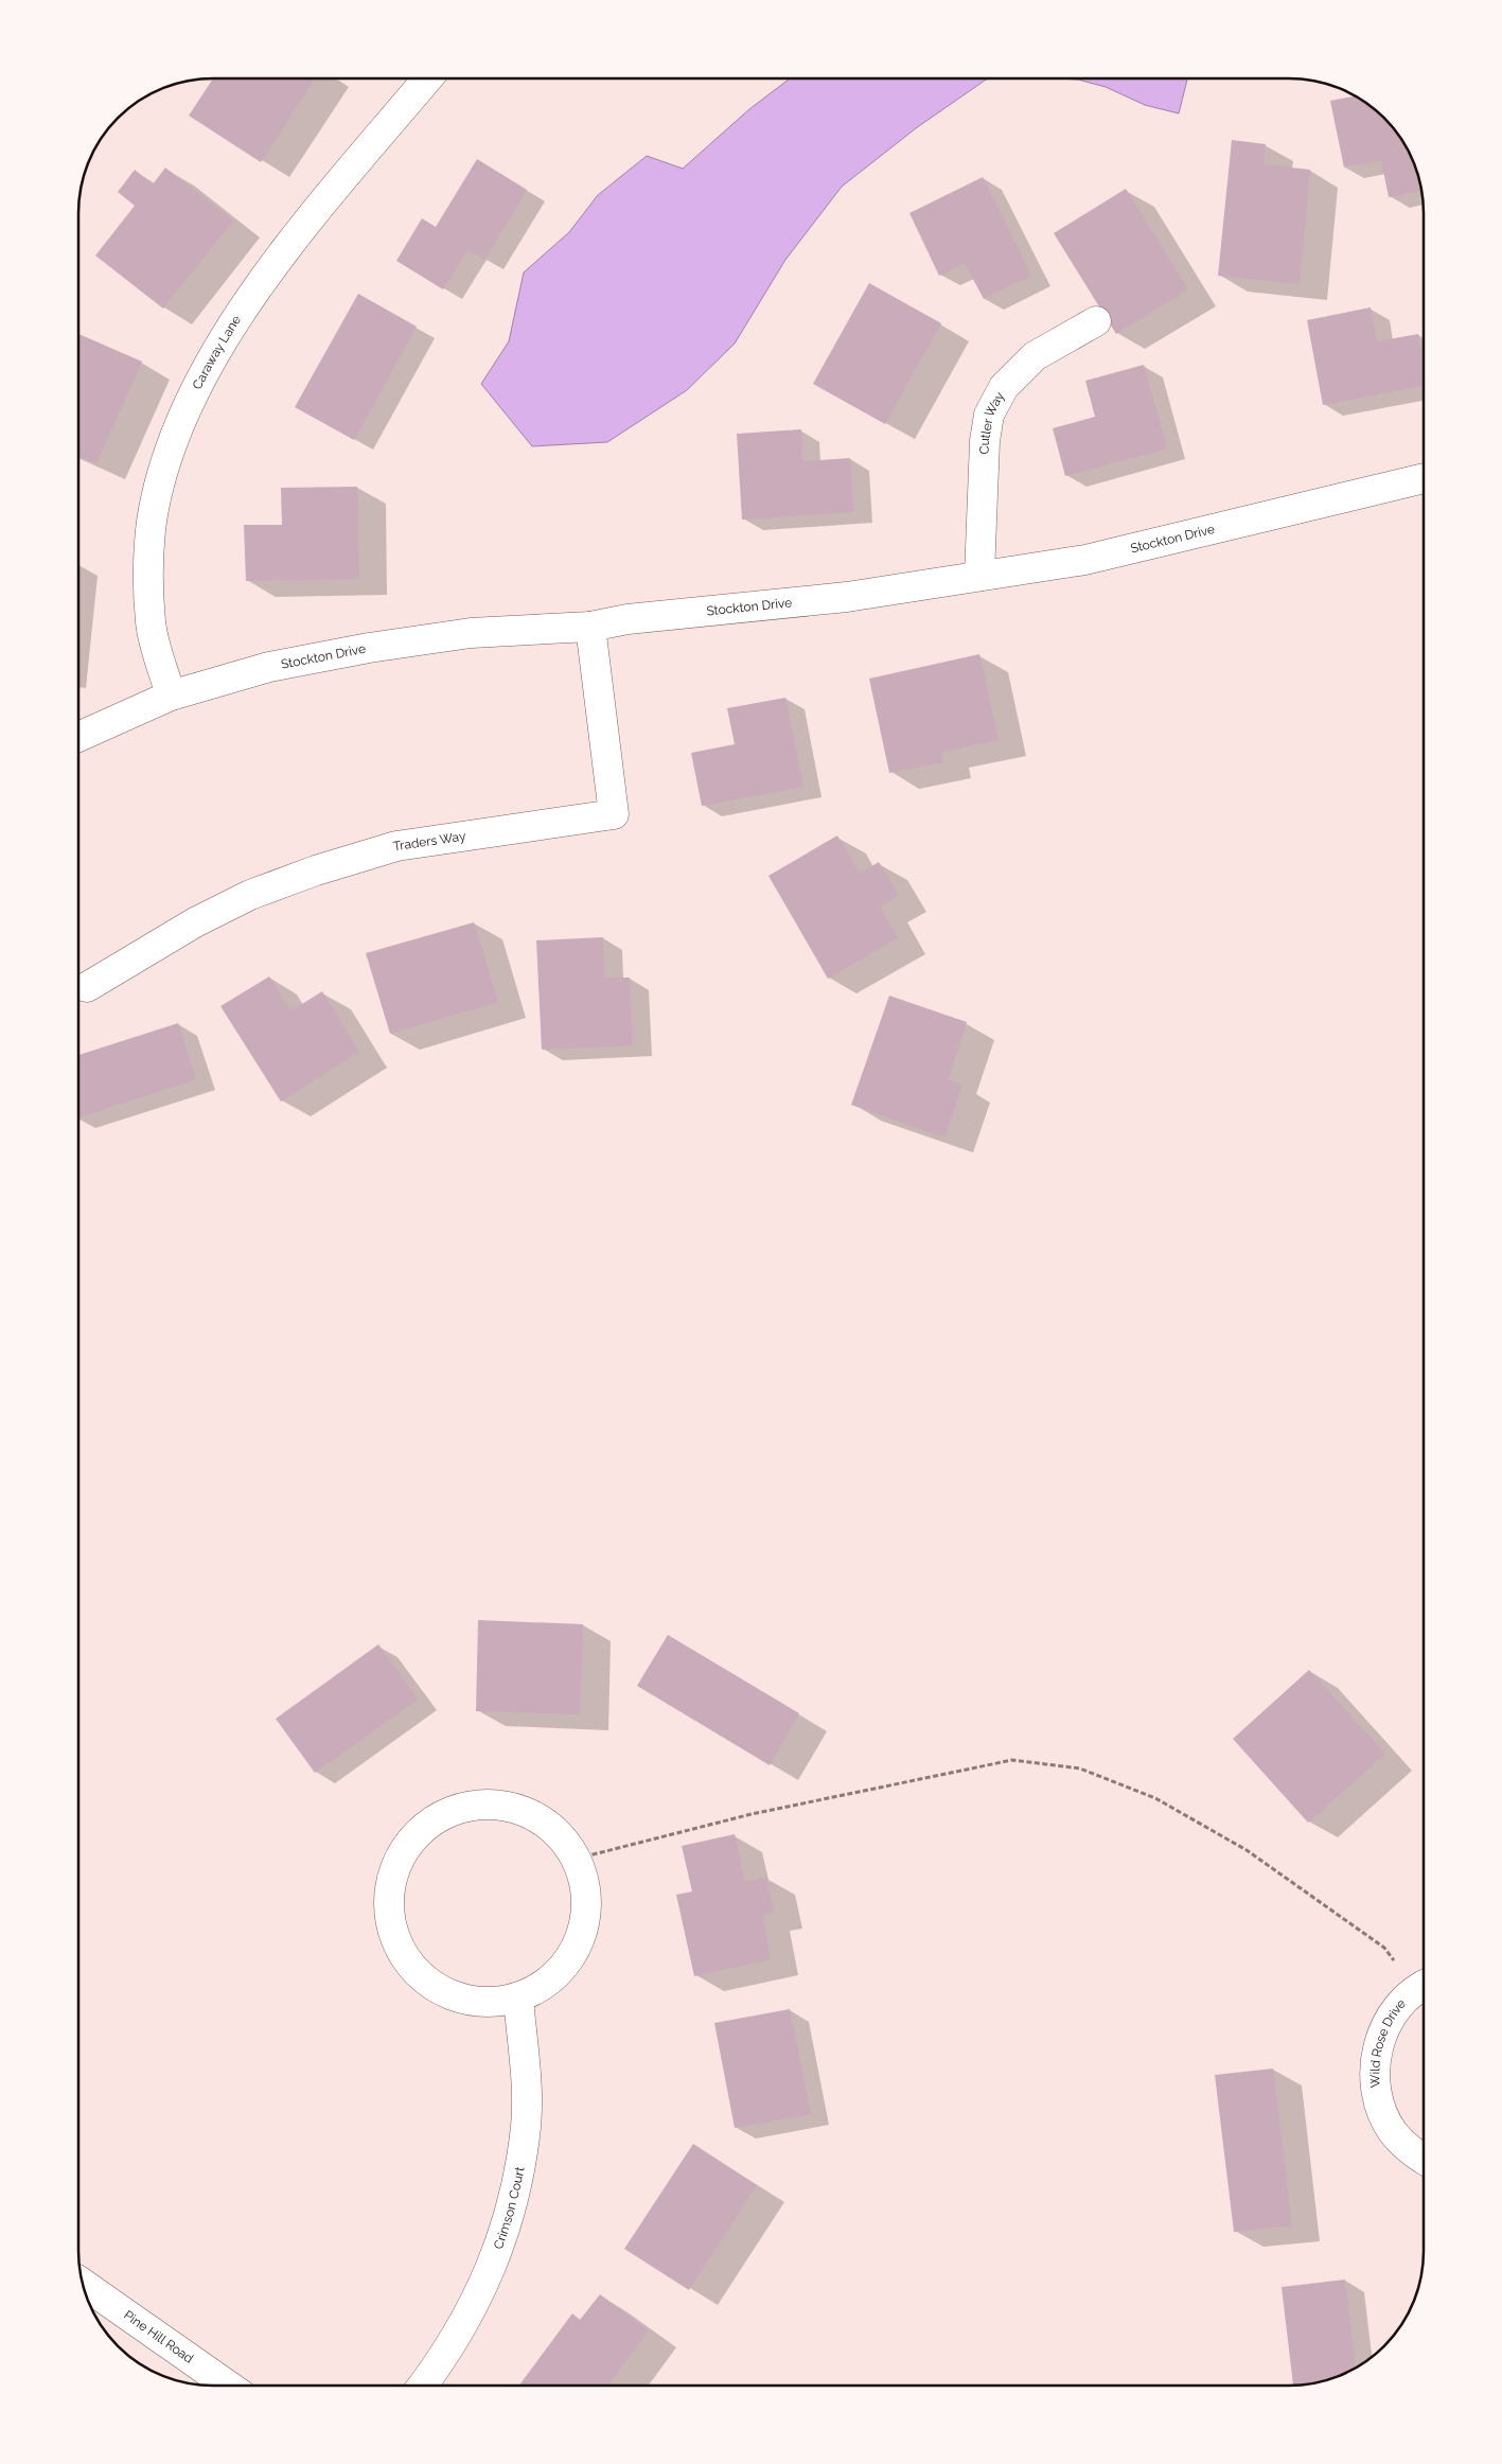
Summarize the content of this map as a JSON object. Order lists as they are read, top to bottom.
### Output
{
  "streets": {
    "street": [
      "Caraway Lane",
      "Cutler Way",
      "Stockton Drive",
      "Traders Way",
      "Wild Rose Drive",
      "Crimson Court",
      "Pine Hill Road"
    ]
  },
  "crossings": [
    ["Caraway Lane", "Stockton Drive"],
    ["Cutler Way", "Stockton Drive"],
    ["Stockton Drive", "Traders Way"]
  ]
}
